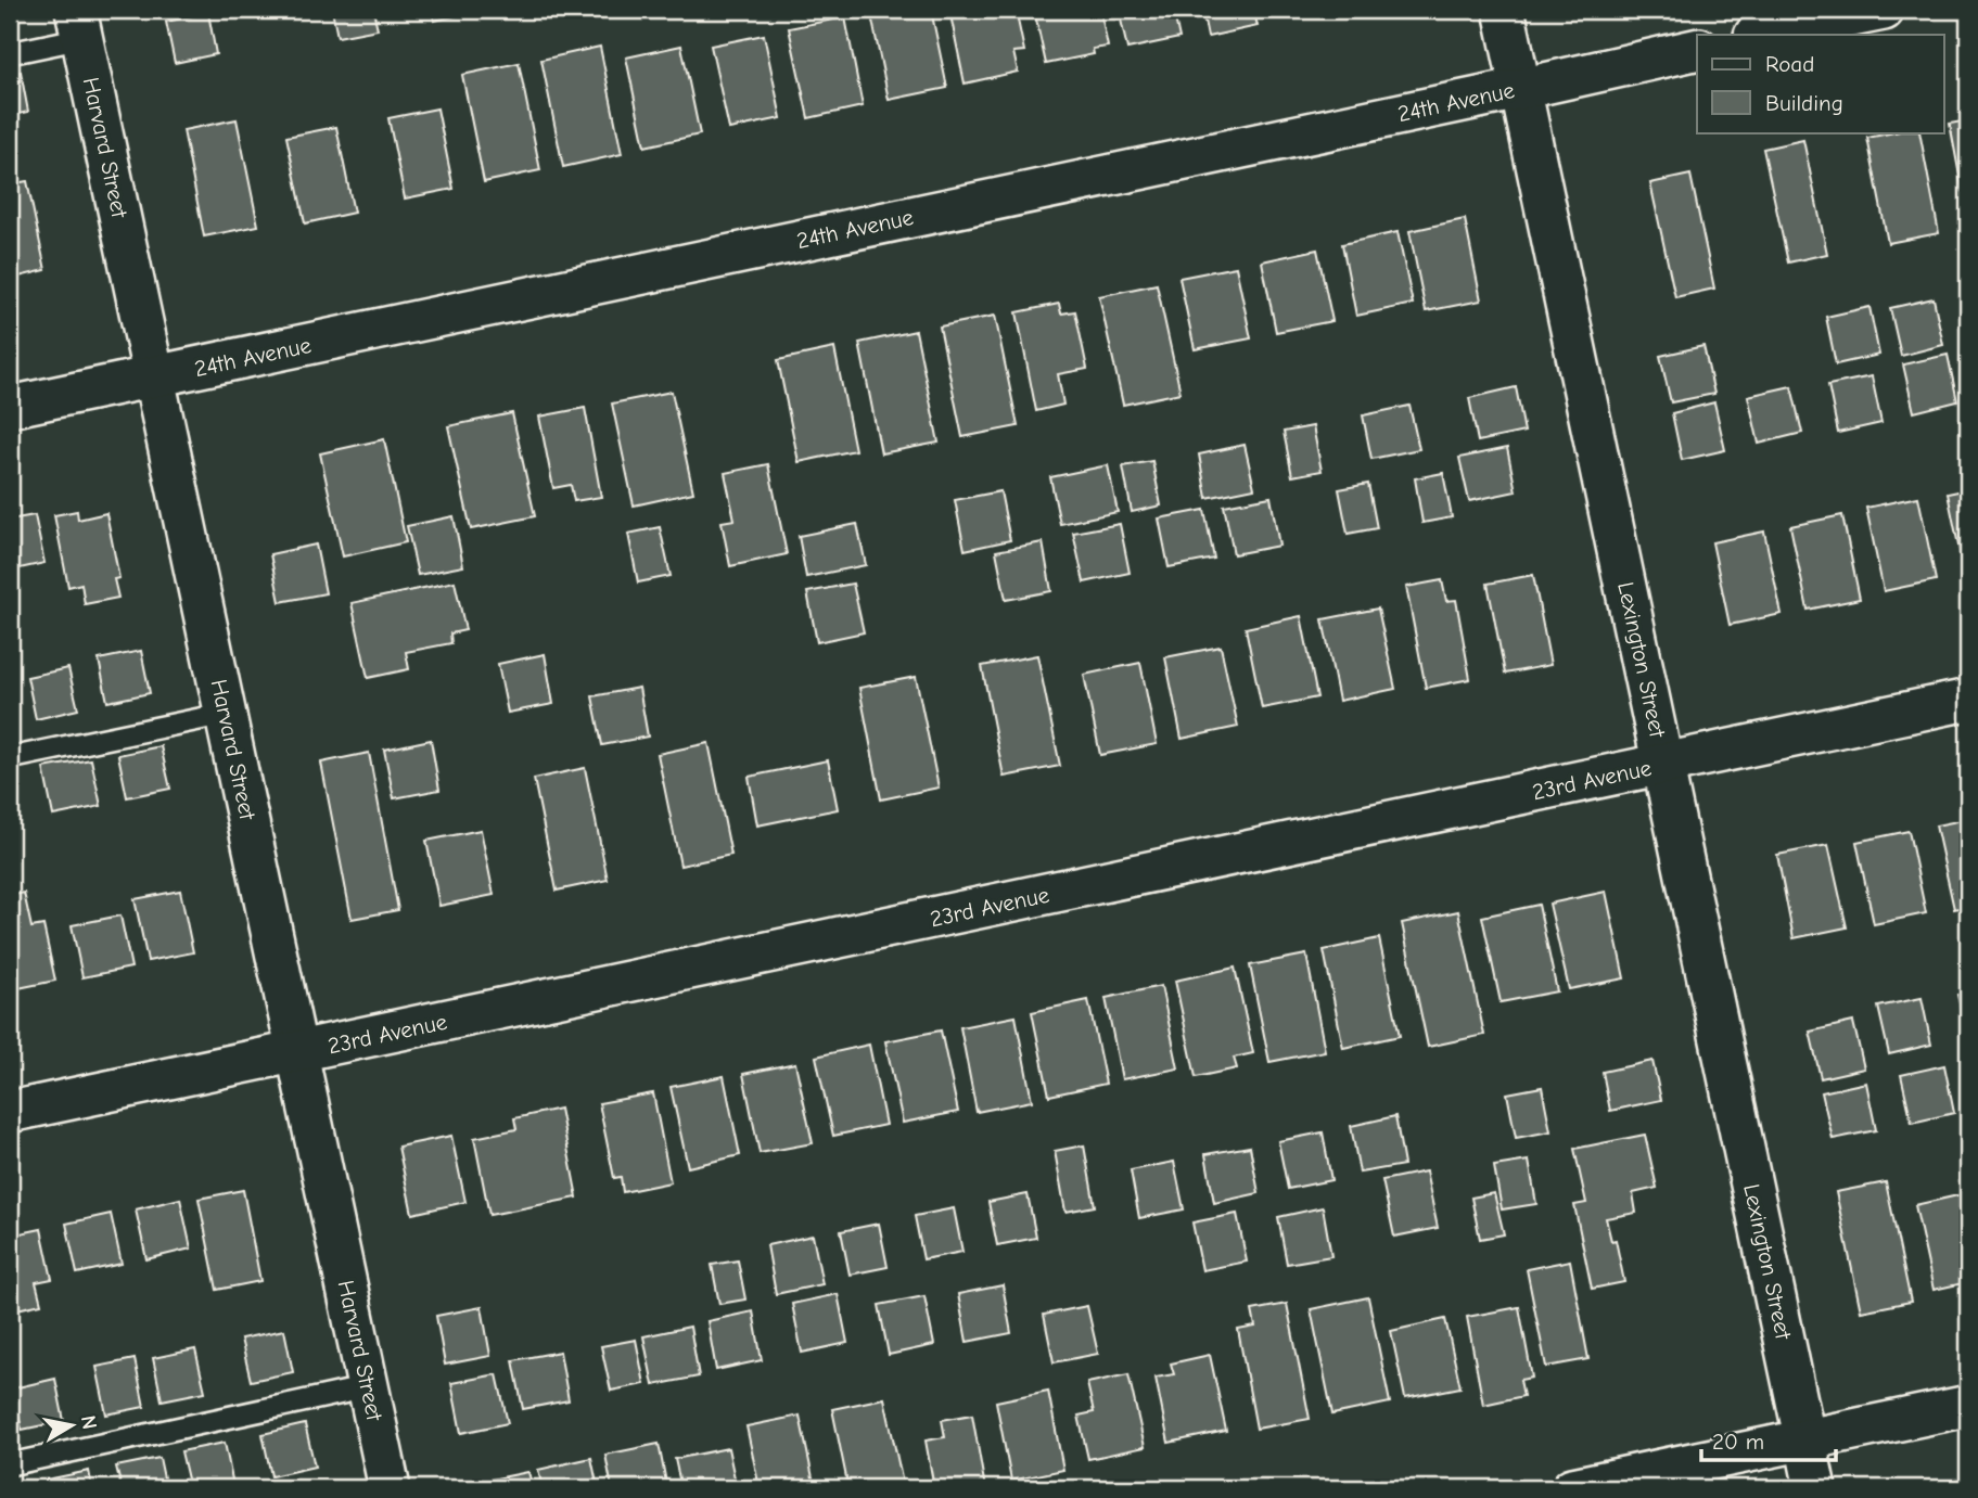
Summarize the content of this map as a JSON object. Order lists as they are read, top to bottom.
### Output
{
  "streets": {
    "street": [
      "24th Avenue",
      "Harvard Street",
      "Lexington Street",
      "23rd Avenue"
    ]
  },
  "crossings": [
    ["24th Avenue", "Harvard Street"],
    ["24th Avenue", "Lexington Street"],
    ["Harvard Street", "23rd Avenue"],
    ["Lexington Street", "23rd Avenue"]
  ],
  "legend": ["Road", "Building"],
  "scale_bar": "20 m",
  "north": "right"
}
